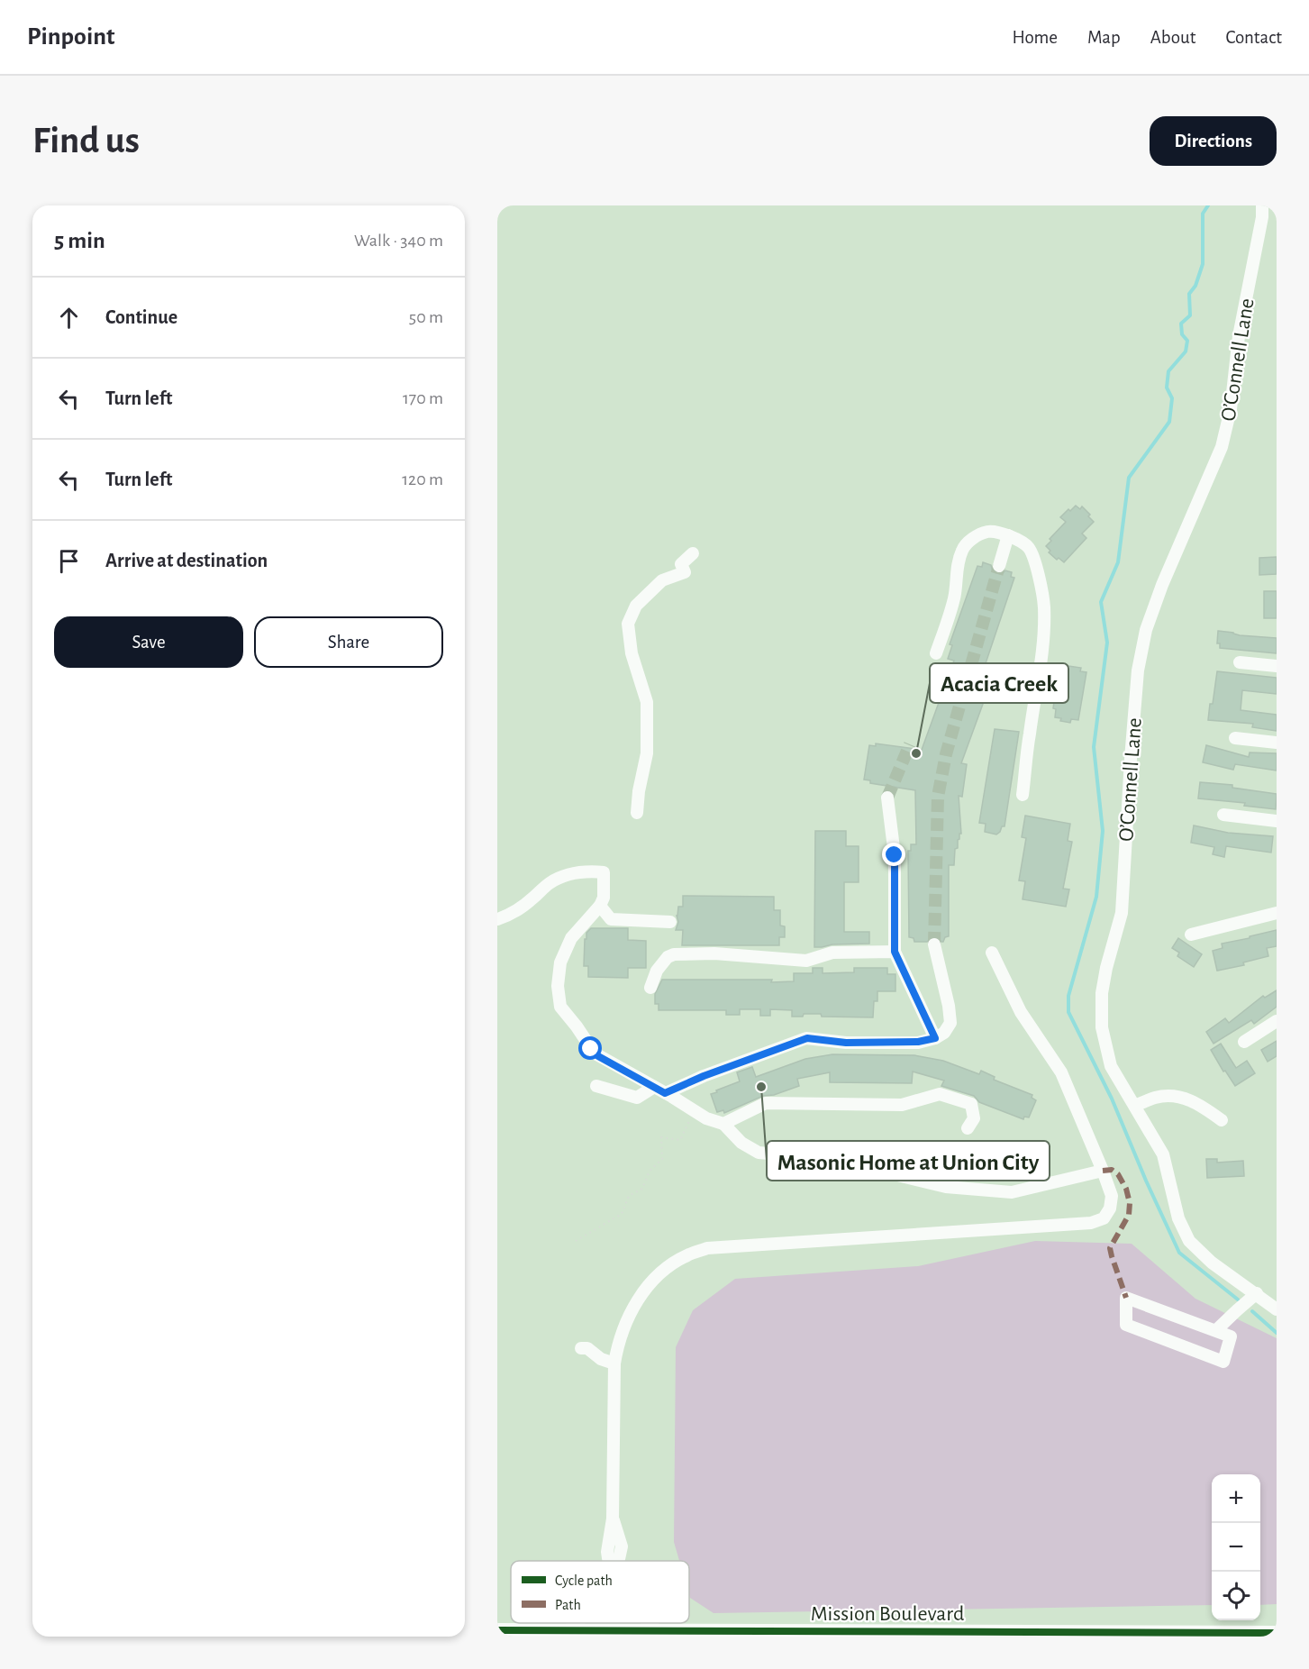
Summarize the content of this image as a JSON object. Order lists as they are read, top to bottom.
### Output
{
  "streets": {
    "main road": ["Mission Boulevard"],
    "street": ["O’Connell Lane"]
  },
  "places": ["Acacia Creek", "Masonic Home at Union City"],
  "legend": ["Cycle path", "Path"],
  "page": {
    "header": "Pinpoint",
    "nav": [
      "Home",
      "Map",
      "About",
      "Contact"
    ],
    "buttons": [
      "Directions",
      ["Save", "Share"]
    ],
    "title": "Find us",
    "heading": ["5 min", "Walk · 340 m"],
    "list": [
      ["Continue", "50 m"],
      ["Turn left", "170 m"],
      ["Turn left", "120 m"],
      "Arrive at destination"
    ],
    "map_buttons": ["+", "−"]
  }
}
